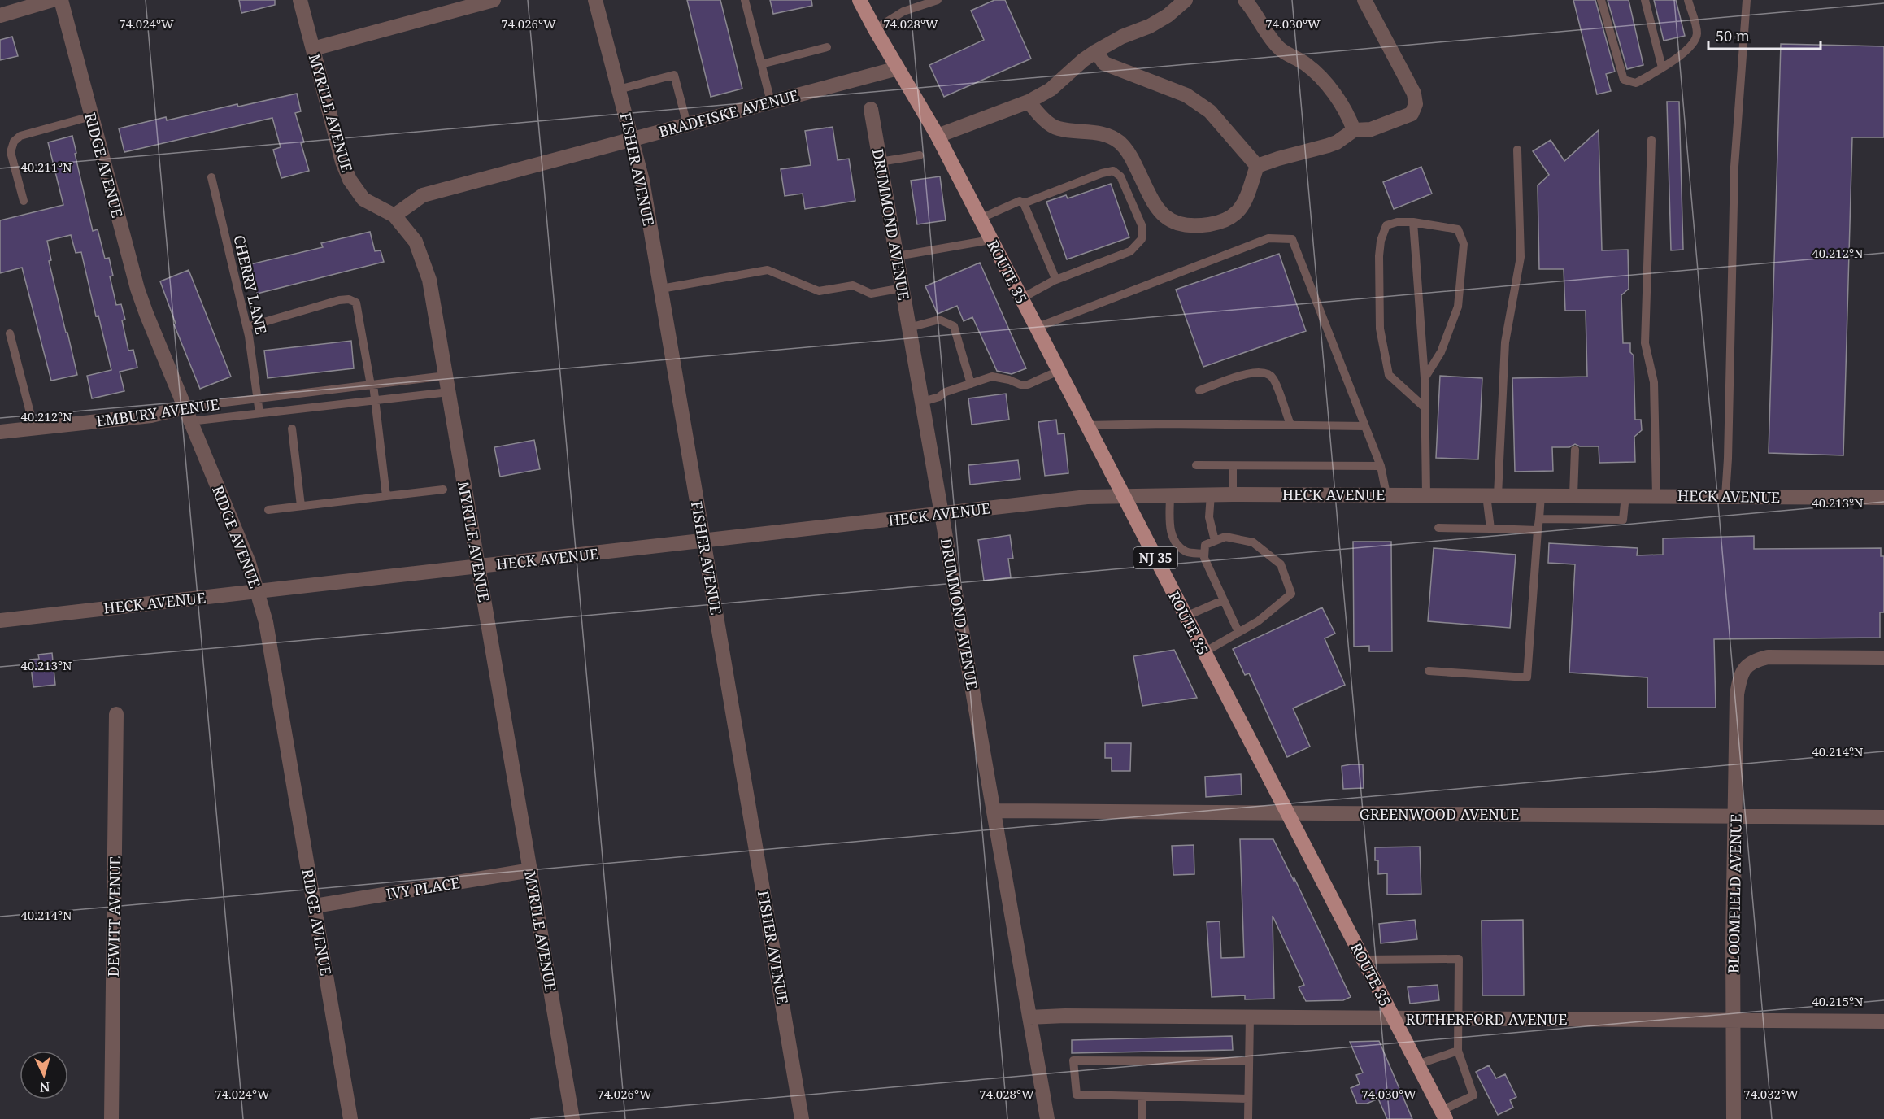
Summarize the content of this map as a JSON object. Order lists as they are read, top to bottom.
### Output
{
  "streets": {
    "main road": ["ROUTE 35", "NJ 35"],
    "street": [
      "MYRTLE AVENUE",
      "BRADFISKE AVENUE",
      "RIDGE AVENUE",
      "FISHER AVENUE",
      "DRUMMOND AVENUE",
      "EMBURY AVENUE",
      "HECK AVENUE",
      "GREENWOOD AVENUE",
      "IVY PLACE",
      "BLOOMFIELD AVENUE",
      "DEWITT AVENUE",
      "RUTHERFORD AVENUE"
    ],
    "lane": ["CHERRY LANE"]
  },
  "crossings": [
    ["MYRTLE AVENUE", "BRADFISKE AVENUE"],
    ["MYRTLE AVENUE", "EMBURY AVENUE"],
    ["MYRTLE AVENUE", "HECK AVENUE"],
    ["MYRTLE AVENUE", "IVY PLACE"],
    ["BRADFISKE AVENUE", "FISHER AVENUE"],
    ["BRADFISKE AVENUE", "ROUTE 35"],
    ["RIDGE AVENUE", "EMBURY AVENUE"],
    ["RIDGE AVENUE", "HECK AVENUE"],
    ["RIDGE AVENUE", "IVY PLACE"],
    ["FISHER AVENUE", "HECK AVENUE"],
    ["DRUMMOND AVENUE", "HECK AVENUE"],
    ["DRUMMOND AVENUE", "GREENWOOD AVENUE"],
    ["DRUMMOND AVENUE", "RUTHERFORD AVENUE"],
    ["ROUTE 35", "HECK AVENUE"],
    ["ROUTE 35", "GREENWOOD AVENUE"],
    ["ROUTE 35", "RUTHERFORD AVENUE"],
    ["CHERRY LANE", "EMBURY AVENUE"],
    ["GREENWOOD AVENUE", "BLOOMFIELD AVENUE"],
    ["BLOOMFIELD AVENUE", "RUTHERFORD AVENUE"]
  ],
  "scale_bar": "50 m",
  "north": "bottom",
  "coordinates": [
    "74.024°W",
    "74.026°W",
    "74.028°W",
    "74.030°W",
    "40.211°N",
    "40.212°N",
    "40.213°N",
    "40.214°N",
    "40.215°N",
    "74.032°W"
  ]
}
